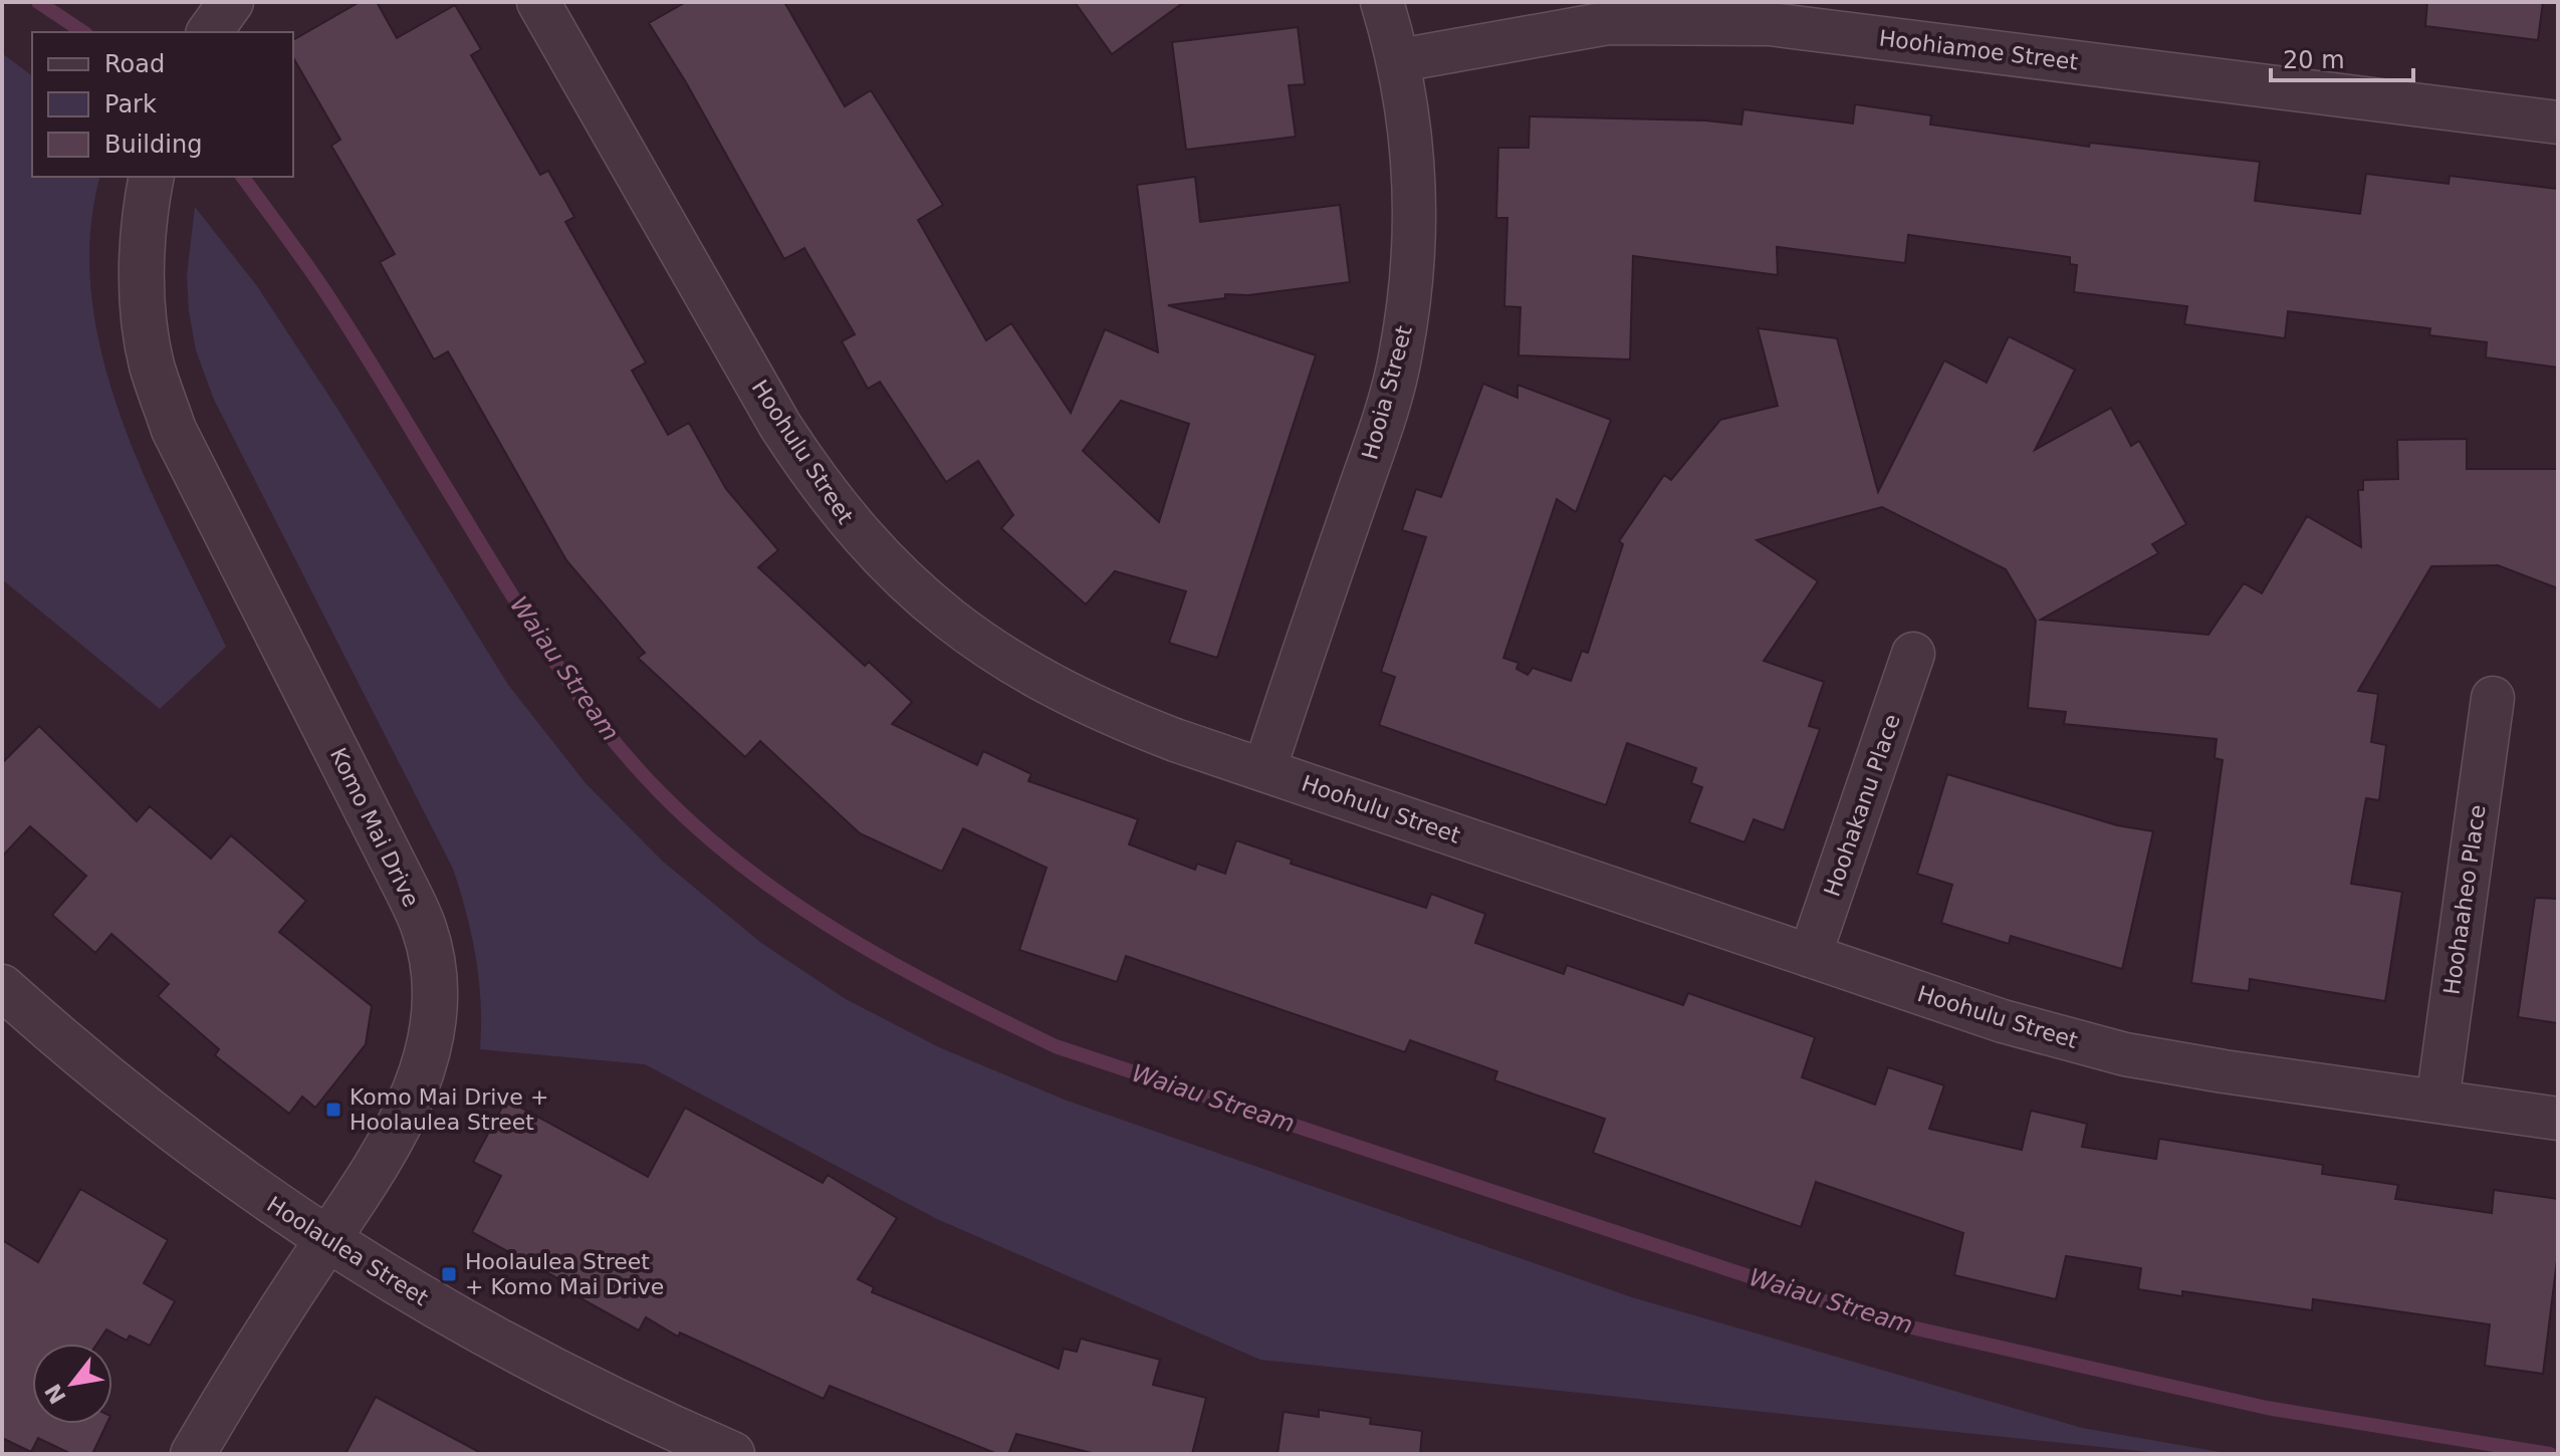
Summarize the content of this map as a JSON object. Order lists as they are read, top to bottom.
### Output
{
  "streets": {
    "street": [
      "Hoohiamoe Street",
      "Hooia Street",
      "Hoohulu Street",
      "Hoohakanu Place",
      "Komo Mai Drive",
      "Hoohaaheo Place",
      "Hoolaulea Street"
    ]
  },
  "crossings": [
    ["Hoohiamoe Street", "Hooia Street"],
    ["Hooia Street", "Hoohulu Street"],
    ["Hoohulu Street", "Hoohakanu Place"],
    ["Hoohulu Street", "Hoohaaheo Place"],
    ["Komo Mai Drive", "Hoolaulea Street"]
  ],
  "water": ["Waiau Stream"],
  "places": {
    "transit": ["Komo Mai Drive + Hoolaulea Street", "Hoolaulea Street + Komo Mai Drive"]
  },
  "legend": ["Road", "Park", "Building"],
  "scale_bar": "20 m",
  "north": "bottom left"
}
